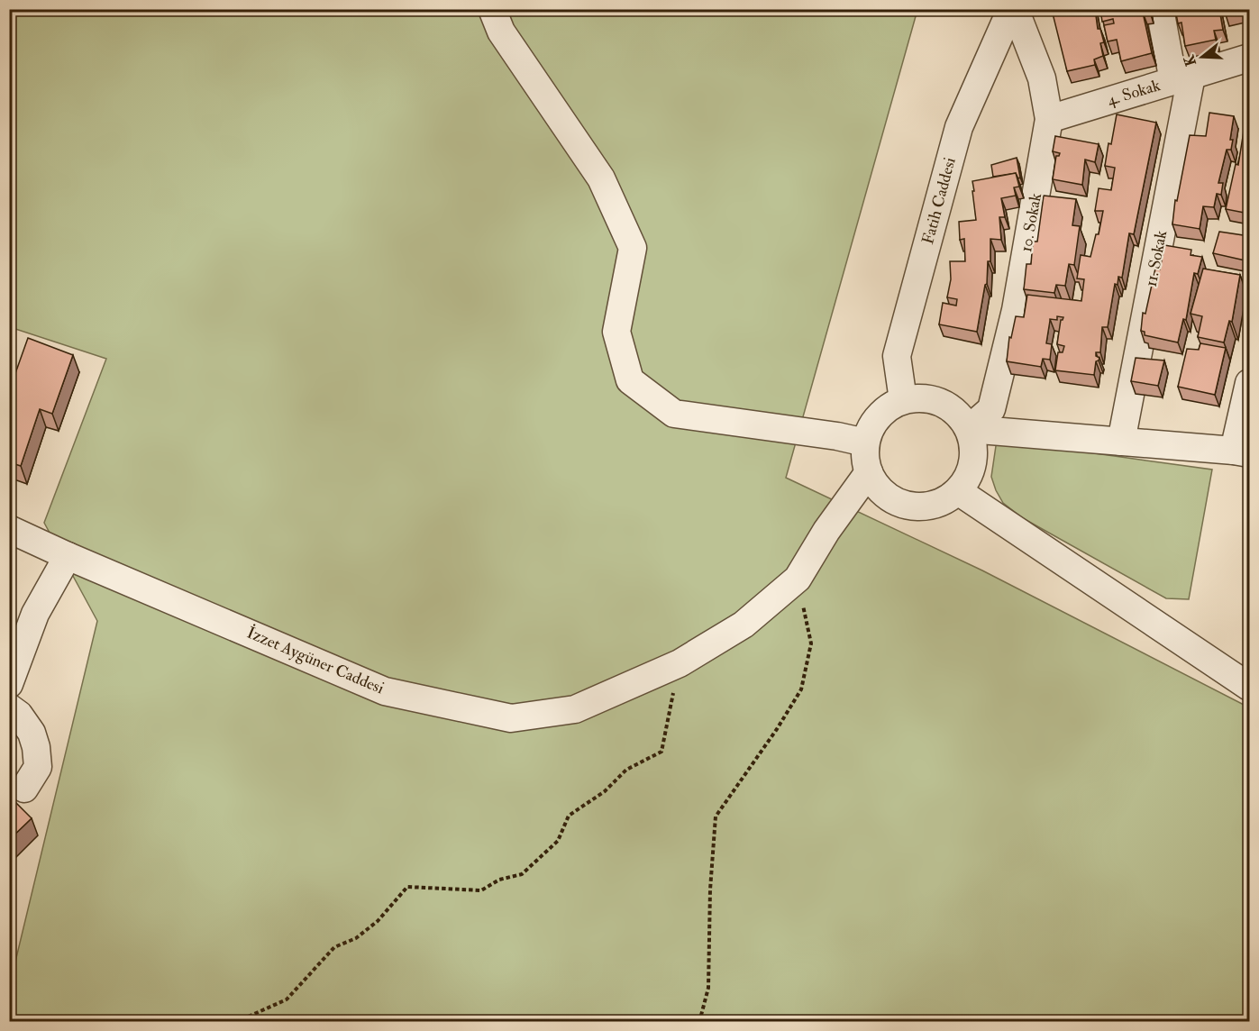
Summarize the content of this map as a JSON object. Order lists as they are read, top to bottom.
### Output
{
  "streets": {
    "street": [
      "4. Sokak",
      "Fatih Caddesi",
      "10. Sokak",
      "11. Sokak",
      "İzzet Aygüner Caddesi"
    ]
  },
  "crossings": [
    ["4. Sokak", "10. Sokak"],
    ["4. Sokak", "11. Sokak"],
    ["Fatih Caddesi", "10. Sokak"],
    ["Fatih Caddesi", "İzzet Aygüner Caddesi"],
    ["10. Sokak", "İzzet Aygüner Caddesi"]
  ],
  "north": "left"
}
